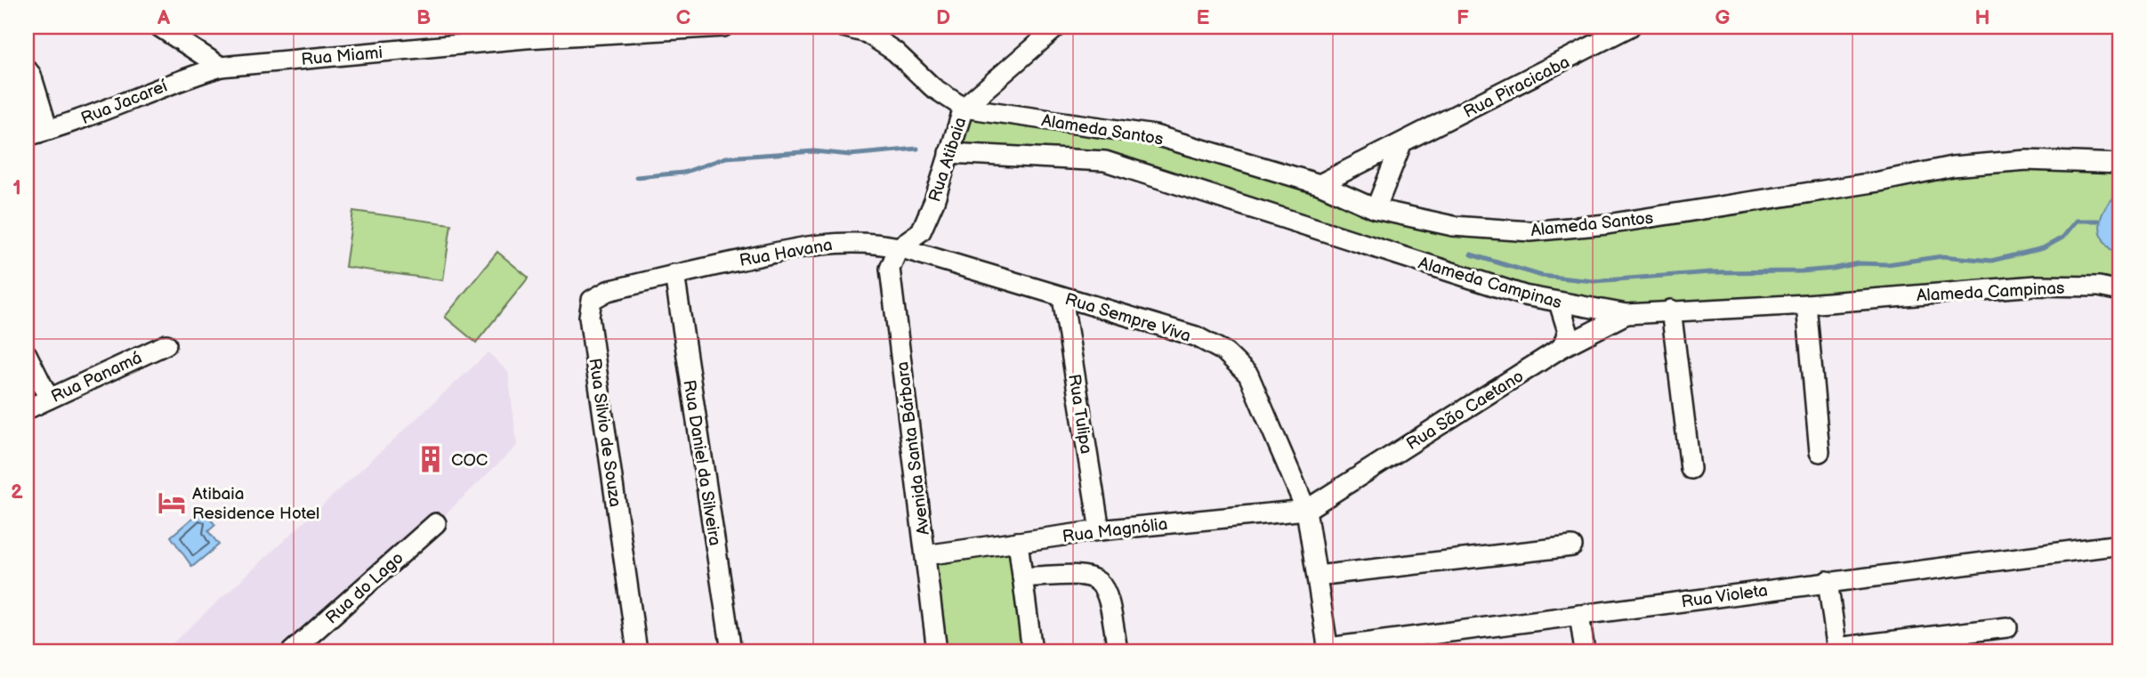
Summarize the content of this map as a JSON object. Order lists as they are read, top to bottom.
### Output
{
  "streets": {
    "street": [
      "Rua Miami",
      "Rua Piracicaba",
      "Rua Jacareí",
      "Alameda Santos",
      "Rua Atibaia",
      "Rua Havana",
      "Alameda Campinas",
      "Rua Sempre Viva",
      "Rua Panamá",
      "Rua São Caetano",
      "Rua Tulipa",
      "Rua Silvio de Souza",
      "Avenida Santa Bárbara",
      "Rua Daniel da Silveira",
      "Rua Magnólia",
      "Rua do Lago",
      "Rua Violeta"
    ]
  },
  "crossings": [
    ["Rua Miami", "Rua Jacareí"],
    ["Rua Piracicaba", "Alameda Santos"],
    ["Alameda Santos", "Rua Atibaia"],
    ["Rua Atibaia", "Rua Havana"],
    ["Rua Atibaia", "Alameda Campinas"],
    ["Rua Atibaia", "Rua Sempre Viva"],
    ["Rua Atibaia", "Avenida Santa Bárbara"],
    ["Rua Havana", "Rua Sempre Viva"],
    ["Rua Havana", "Rua Silvio de Souza"],
    ["Rua Havana", "Avenida Santa Bárbara"],
    ["Rua Havana", "Rua Daniel da Silveira"],
    ["Alameda Campinas", "Rua São Caetano"],
    ["Rua Sempre Viva", "Rua São Caetano"],
    ["Rua Sempre Viva", "Rua Tulipa"],
    ["Rua Sempre Viva", "Avenida Santa Bárbara"],
    ["Rua Sempre Viva", "Rua Magnólia"],
    ["Rua Sempre Viva", "Rua Violeta"],
    ["Rua São Caetano", "Rua Magnólia"],
    ["Rua Tulipa", "Rua Magnólia"],
    ["Rua Silvio de Souza", "Rua Daniel da Silveira"],
    ["Avenida Santa Bárbara", "Rua Magnólia"]
  ],
  "places": {
    "building": ["COC"],
    "hotel": ["Atibaia Residence Hotel"]
  },
  "grid": {
    "columns": [
      "A",
      "B",
      "C",
      "D",
      "E",
      "F",
      "G",
      "H"
    ],
    "rows": ["1", "2"]
  }
}
